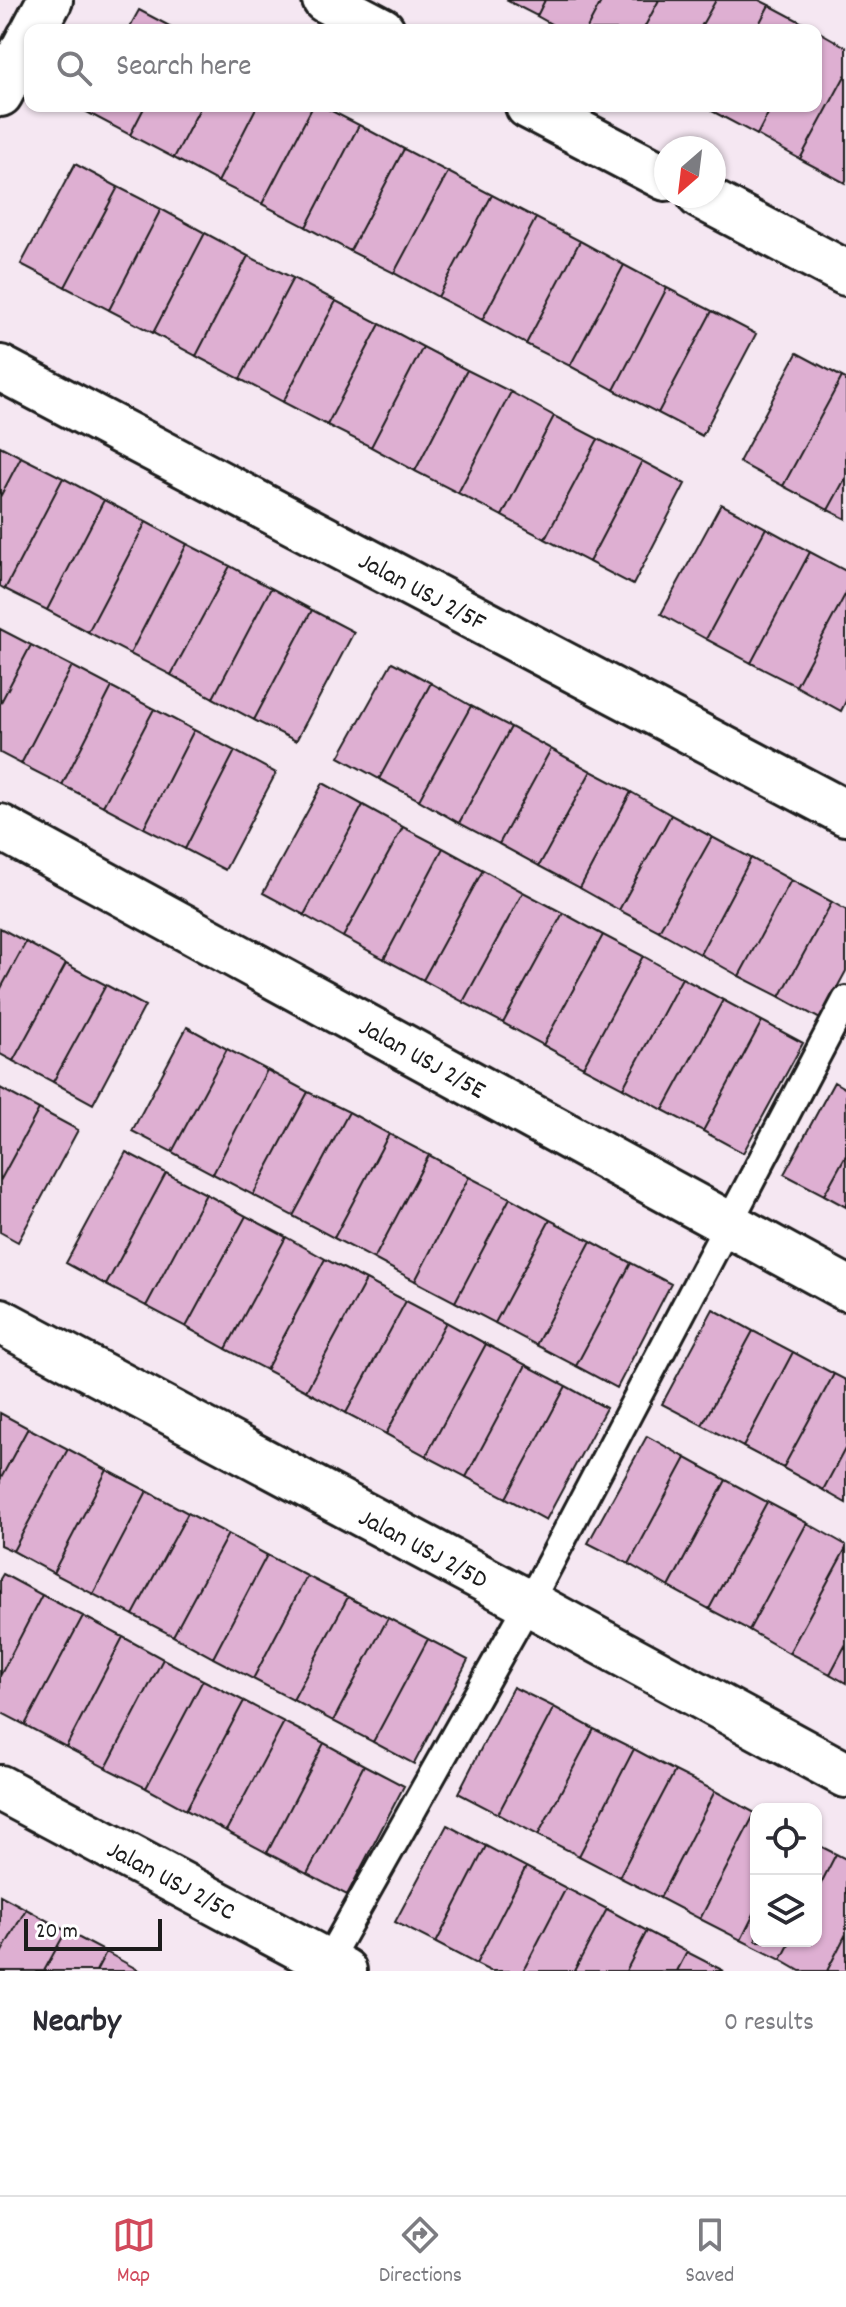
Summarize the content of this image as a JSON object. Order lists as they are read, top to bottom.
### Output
{
  "streets": {
    "street": [
      "Jalan USJ 2/5F",
      "Jalan USJ 2/5E",
      "Jalan USJ 2/5D",
      "Jalan USJ 2/5C"
    ]
  },
  "scale_bar": "20 m",
  "north": "bottom left",
  "page": {
    "search": "Search here",
    "scale": "20 m",
    "heading": ["Nearby", "0 results"],
    "nav": ["Map", "Directions", "Saved"]
  }
}
